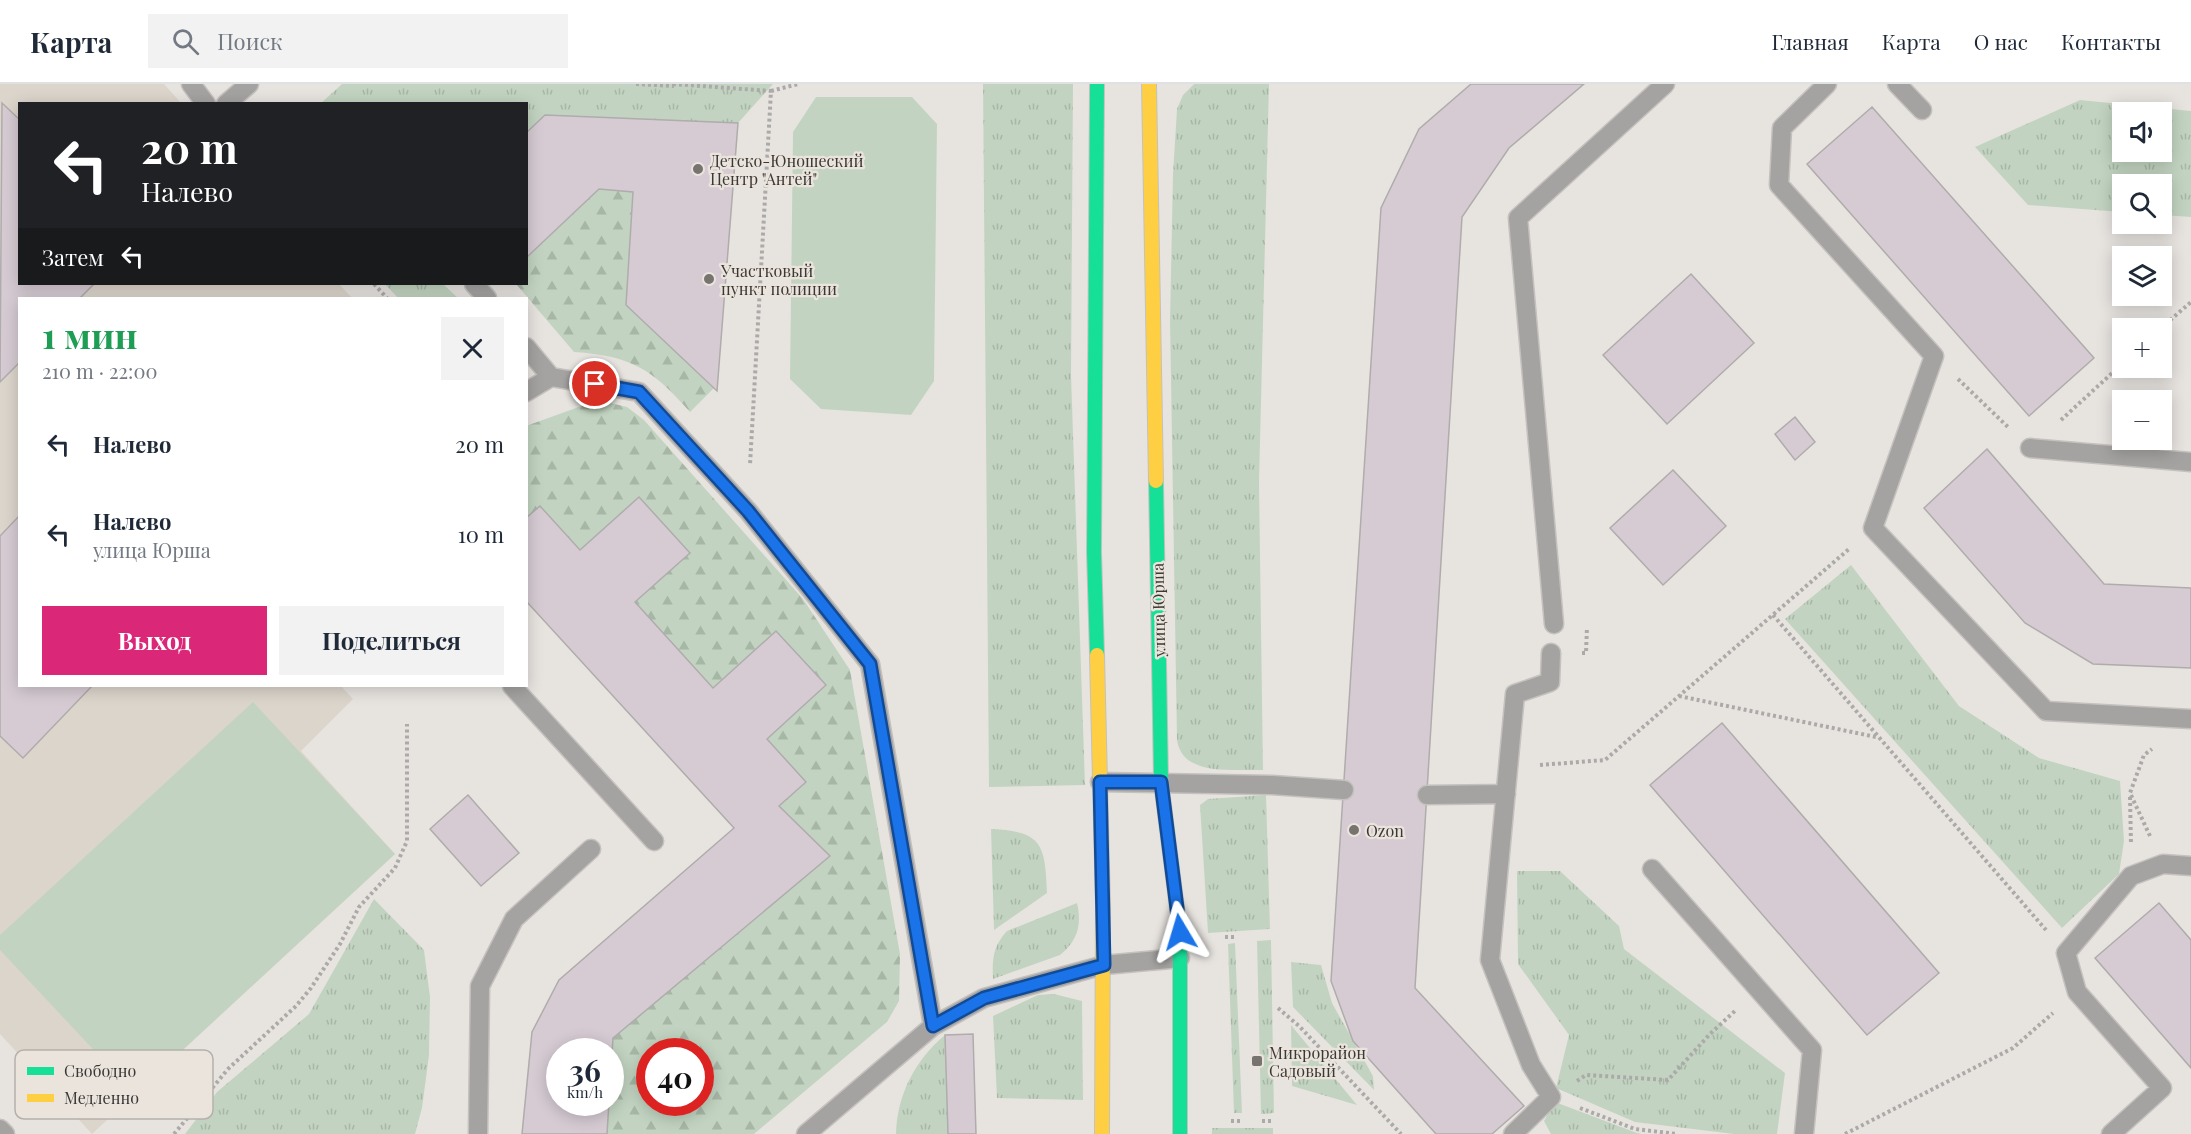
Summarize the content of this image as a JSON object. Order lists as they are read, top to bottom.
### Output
{
  "streets": {
    "street": ["улица Юрша"]
  },
  "places": {
    "other": ["Детско-Юношеский Центр \"Антей\"", "Участковый пункт полиции", "Ozon"],
    "transit": ["Микрорайон Садовый"]
  },
  "legend": ["Свободно", "Медленно"],
  "page": {
    "header": "Карта",
    "search": "Поиск",
    "nav": [
      "Главная",
      "Карта",
      "О нас",
      "Контакты"
    ],
    "map_buttons": ["+", "−"],
    "turn": ["20 m", "Налево"],
    "then": "Затем",
    "heading": ["1 мин", "210 m · 22:00"],
    "list": [
      {
        "name": "Налево",
        "value": "20 m"
      },
      {
        "name": "Налево",
        "note": "улица Юрша",
        "value": "10 m"
      }
    ],
    "buttons": ["Выход", "Поделиться"],
    "speed": "36 km/h",
    "limit": "40"
  }
}
